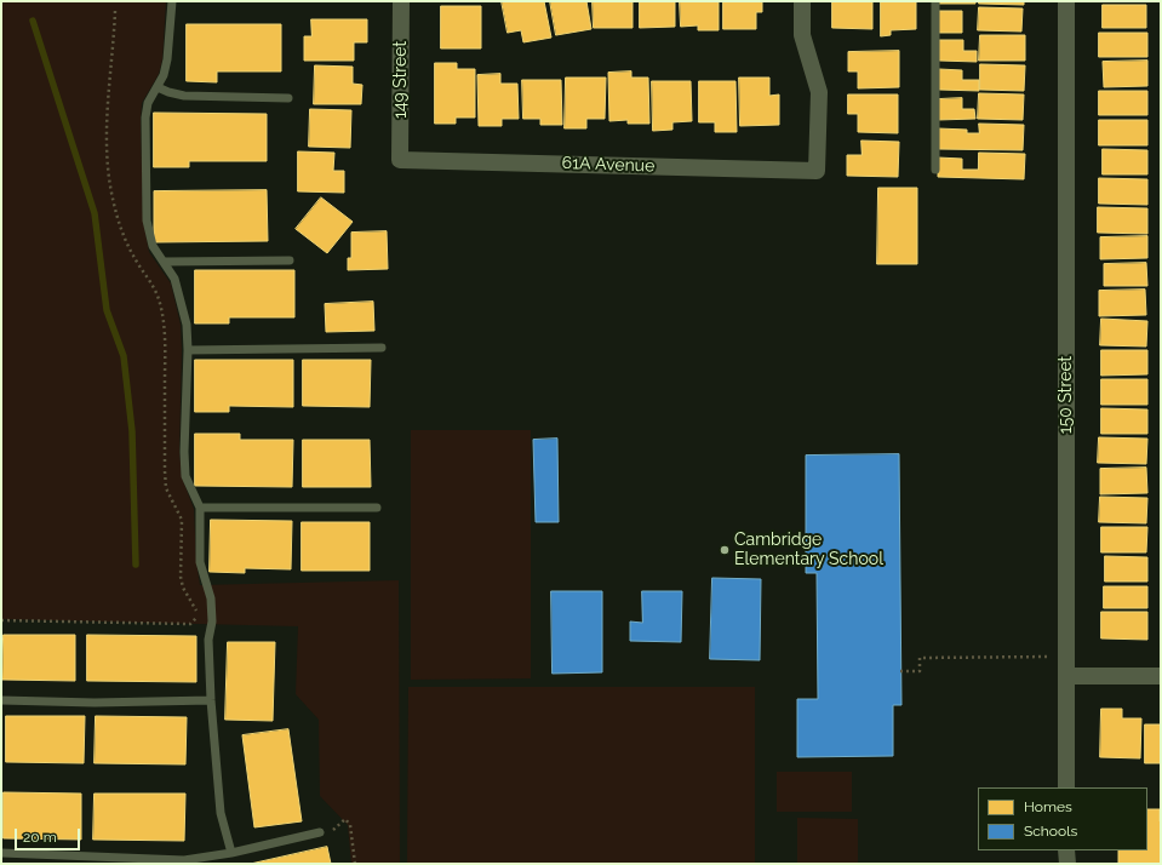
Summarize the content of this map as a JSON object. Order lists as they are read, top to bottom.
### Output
{
  "streets": {
    "street": ["149 Street", "61A Avenue", "150 Street"]
  },
  "crossings": [
    ["149 Street", "61A Avenue"]
  ],
  "places": ["Cambridge Elementary School"],
  "legend": ["Homes", "Schools"],
  "scale_bar": "20 m"
}
